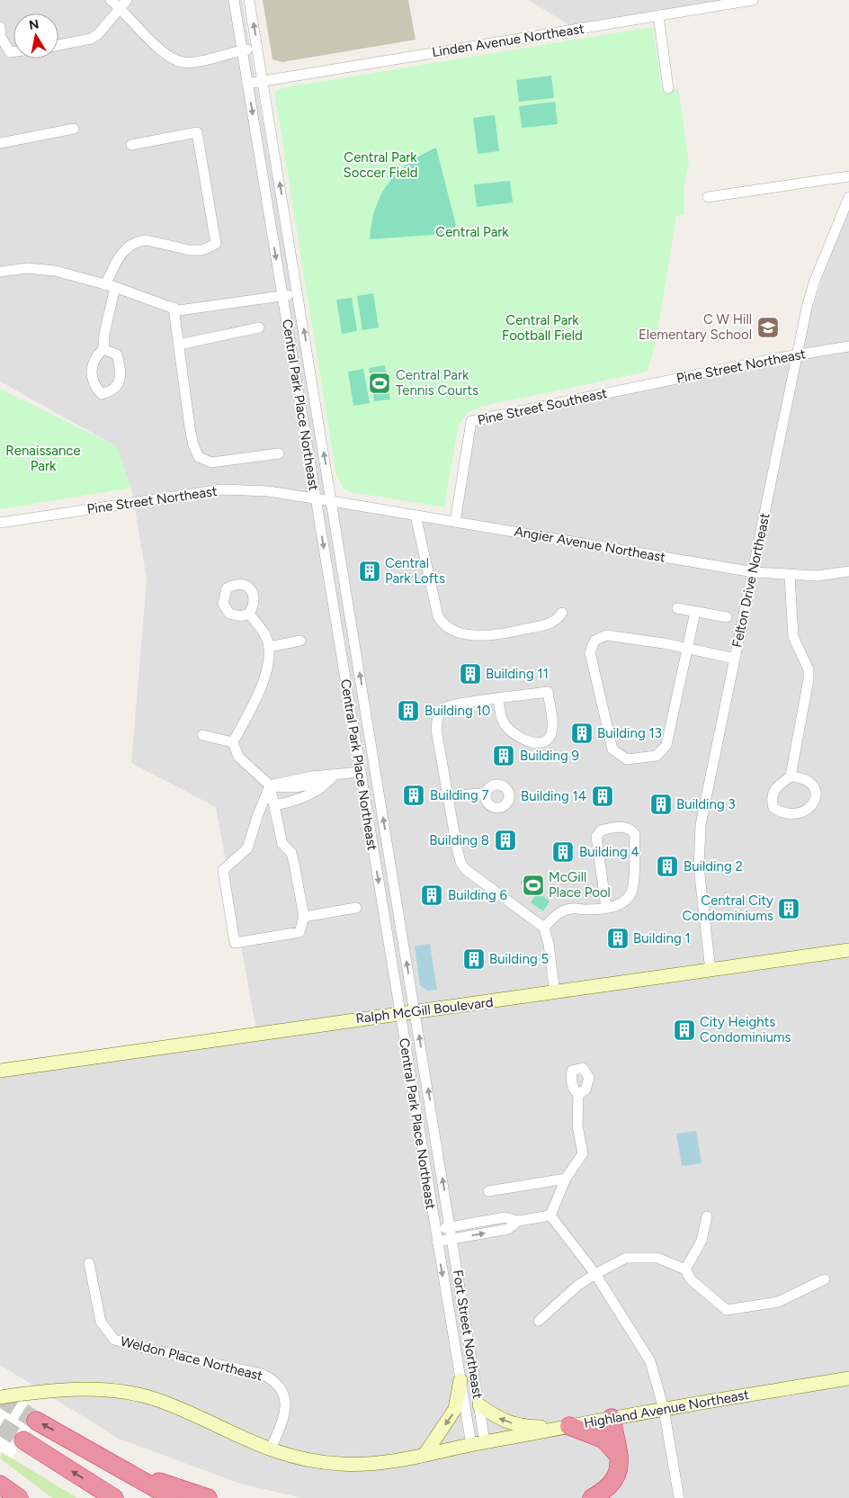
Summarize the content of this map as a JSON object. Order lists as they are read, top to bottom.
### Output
{
  "streets": {
    "main road": ["Ralph McGill Boulevard", "Highland Avenue Northeast"],
    "street": [
      "Linden Avenue Northeast",
      "Pine Street Northeast",
      "Central Park Place Northeast",
      "Pine Street Southeast",
      "Angier Avenue Northeast",
      "Felton Drive Northeast",
      "Fort Street Northeast",
      "Weldon Place Northeast"
    ]
  },
  "crossings": [
    ["Linden Avenue Northeast", "Central Park Place Northeast"],
    ["Pine Street Northeast", "Central Park Place Northeast"],
    ["Pine Street Northeast", "Pine Street Southeast"],
    ["Pine Street Northeast", "Angier Avenue Northeast"],
    ["Pine Street Northeast", "Felton Drive Northeast"],
    ["Central Park Place Northeast", "Angier Avenue Northeast"],
    ["Central Park Place Northeast", "Ralph McGill Boulevard"],
    ["Central Park Place Northeast", "Fort Street Northeast"],
    ["Central Park Place Northeast", "Highland Avenue Northeast"],
    ["Pine Street Southeast", "Angier Avenue Northeast"],
    ["Angier Avenue Northeast", "Felton Drive Northeast"],
    ["Felton Drive Northeast", "Ralph McGill Boulevard"],
    ["Fort Street Northeast", "Highland Avenue Northeast"],
    ["Weldon Place Northeast", "Highland Avenue Northeast"]
  ],
  "parks": [
    "Central Park Soccer Field",
    "Central Park",
    "Central Park Football Field",
    "Renaissance Park"
  ],
  "places": {
    "school or university": ["C W Hill Elementary School"],
    "sports": ["Central Park Tennis Courts", "McGill Place Pool"],
    "building": [
      "Central Park Lofts",
      "Building 11",
      "Building 10",
      "Building 13",
      "Building 9",
      "Building 7",
      "Building 14",
      "Building 3",
      "Building 8",
      "Building 4",
      "Building 2",
      "Building 6",
      "Central City Condominiums",
      "Building 1",
      "Building 5",
      "City Heights Condominiums"
    ]
  },
  "north": "top"
}
